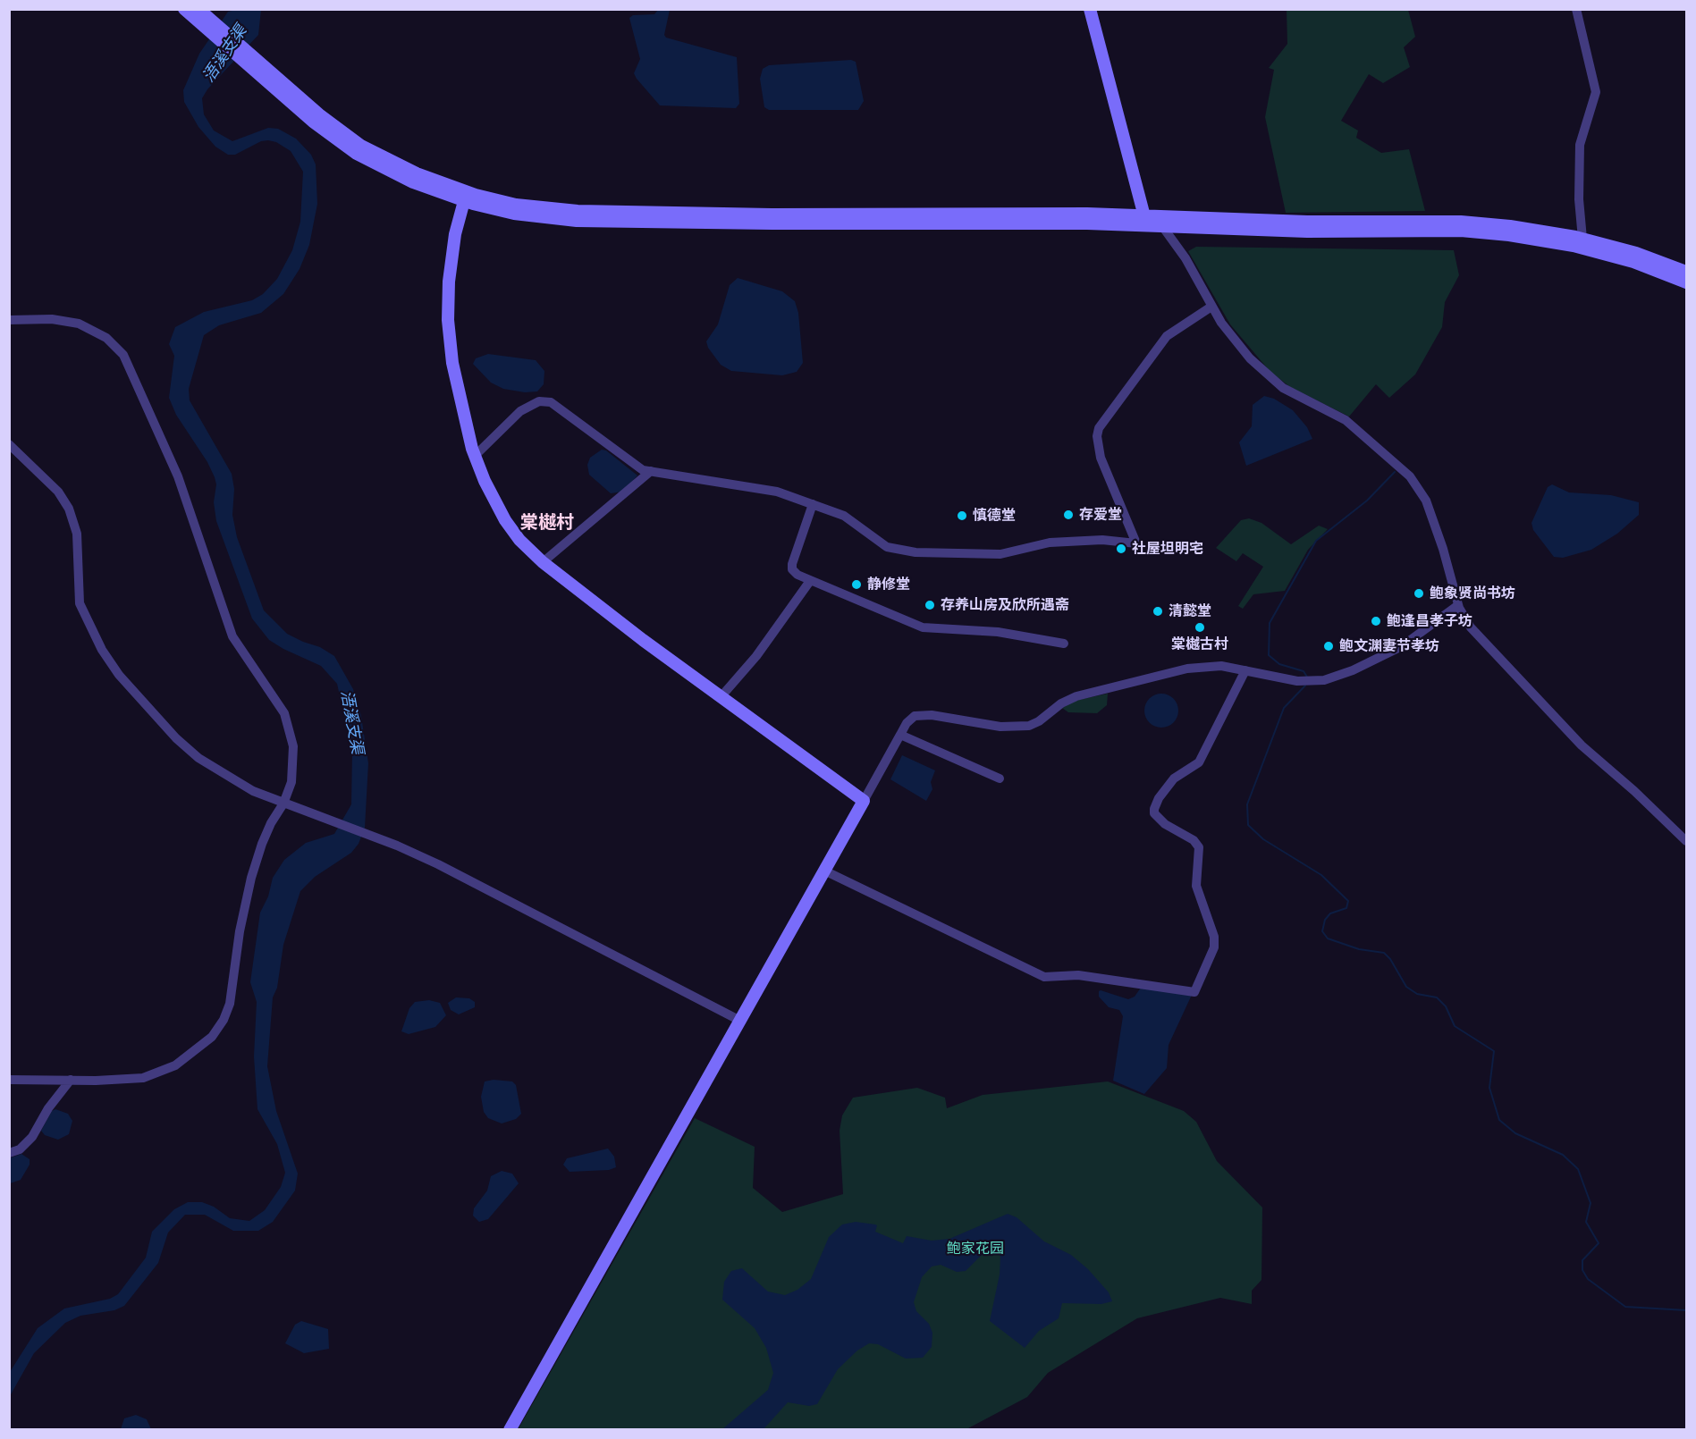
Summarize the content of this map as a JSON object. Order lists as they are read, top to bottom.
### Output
{
  "districts": ["棠樾村"],
  "water": ["浯溪支渠"],
  "parks": ["鲍家花园"],
  "places": [
    "存爱堂",
    "慎德堂",
    "社屋坦明宅",
    "静修堂",
    "鲍象贤尚书坊",
    "存养山房及欣所遇斋",
    "清懿堂",
    "鲍逢昌孝子坊",
    "棠樾古村",
    "鲍文渊妻节孝坊"
  ]
}
